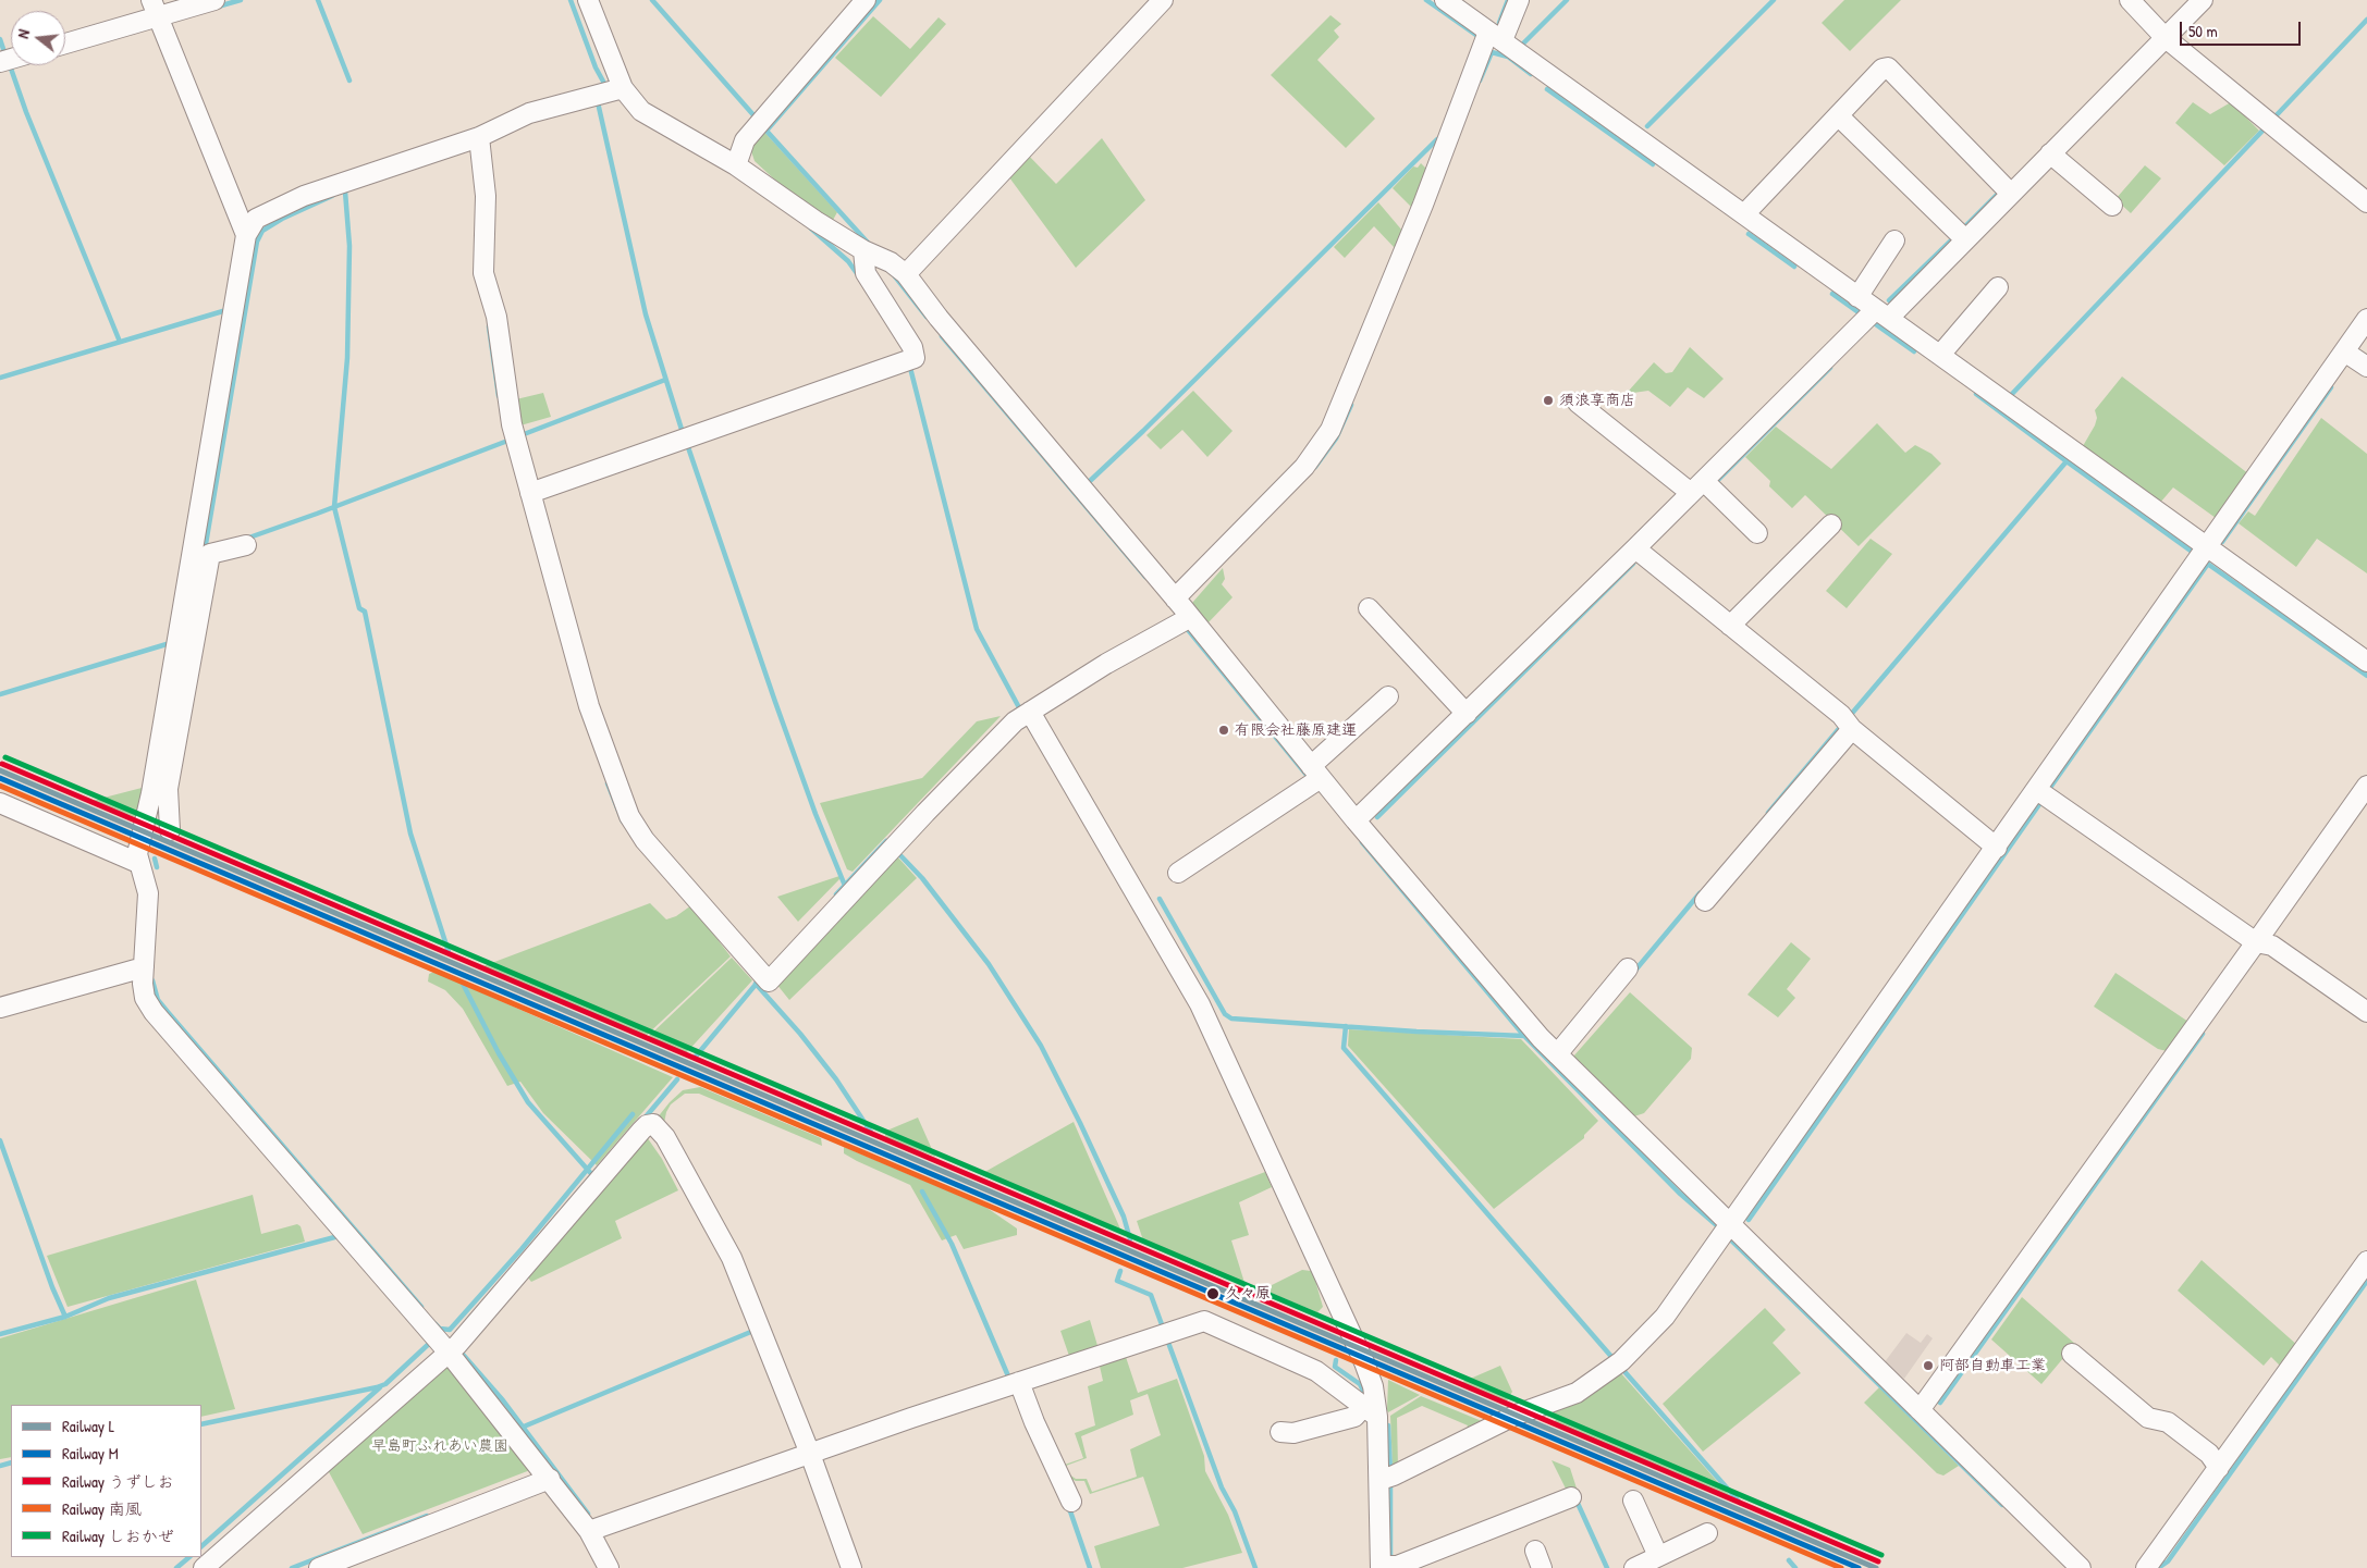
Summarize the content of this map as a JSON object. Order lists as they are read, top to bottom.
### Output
{
  "parks": ["早島町ふれあい農園"],
  "places": [
    "須浪享商店",
    "有限会社藤原建運",
    "久々原",
    "阿部自動車工業"
  ],
  "lines": [
    "rail line しおかぜ",
    "rail line うずしお",
    "rail line L",
    "rail line M",
    "rail line 南風"
  ],
  "legend": [
    "Railway L",
    "Railway M",
    "Railway うずしお",
    "Railway 南風",
    "Railway しおかぜ"
  ],
  "scale_bar": "50 m",
  "north": "left"
}
